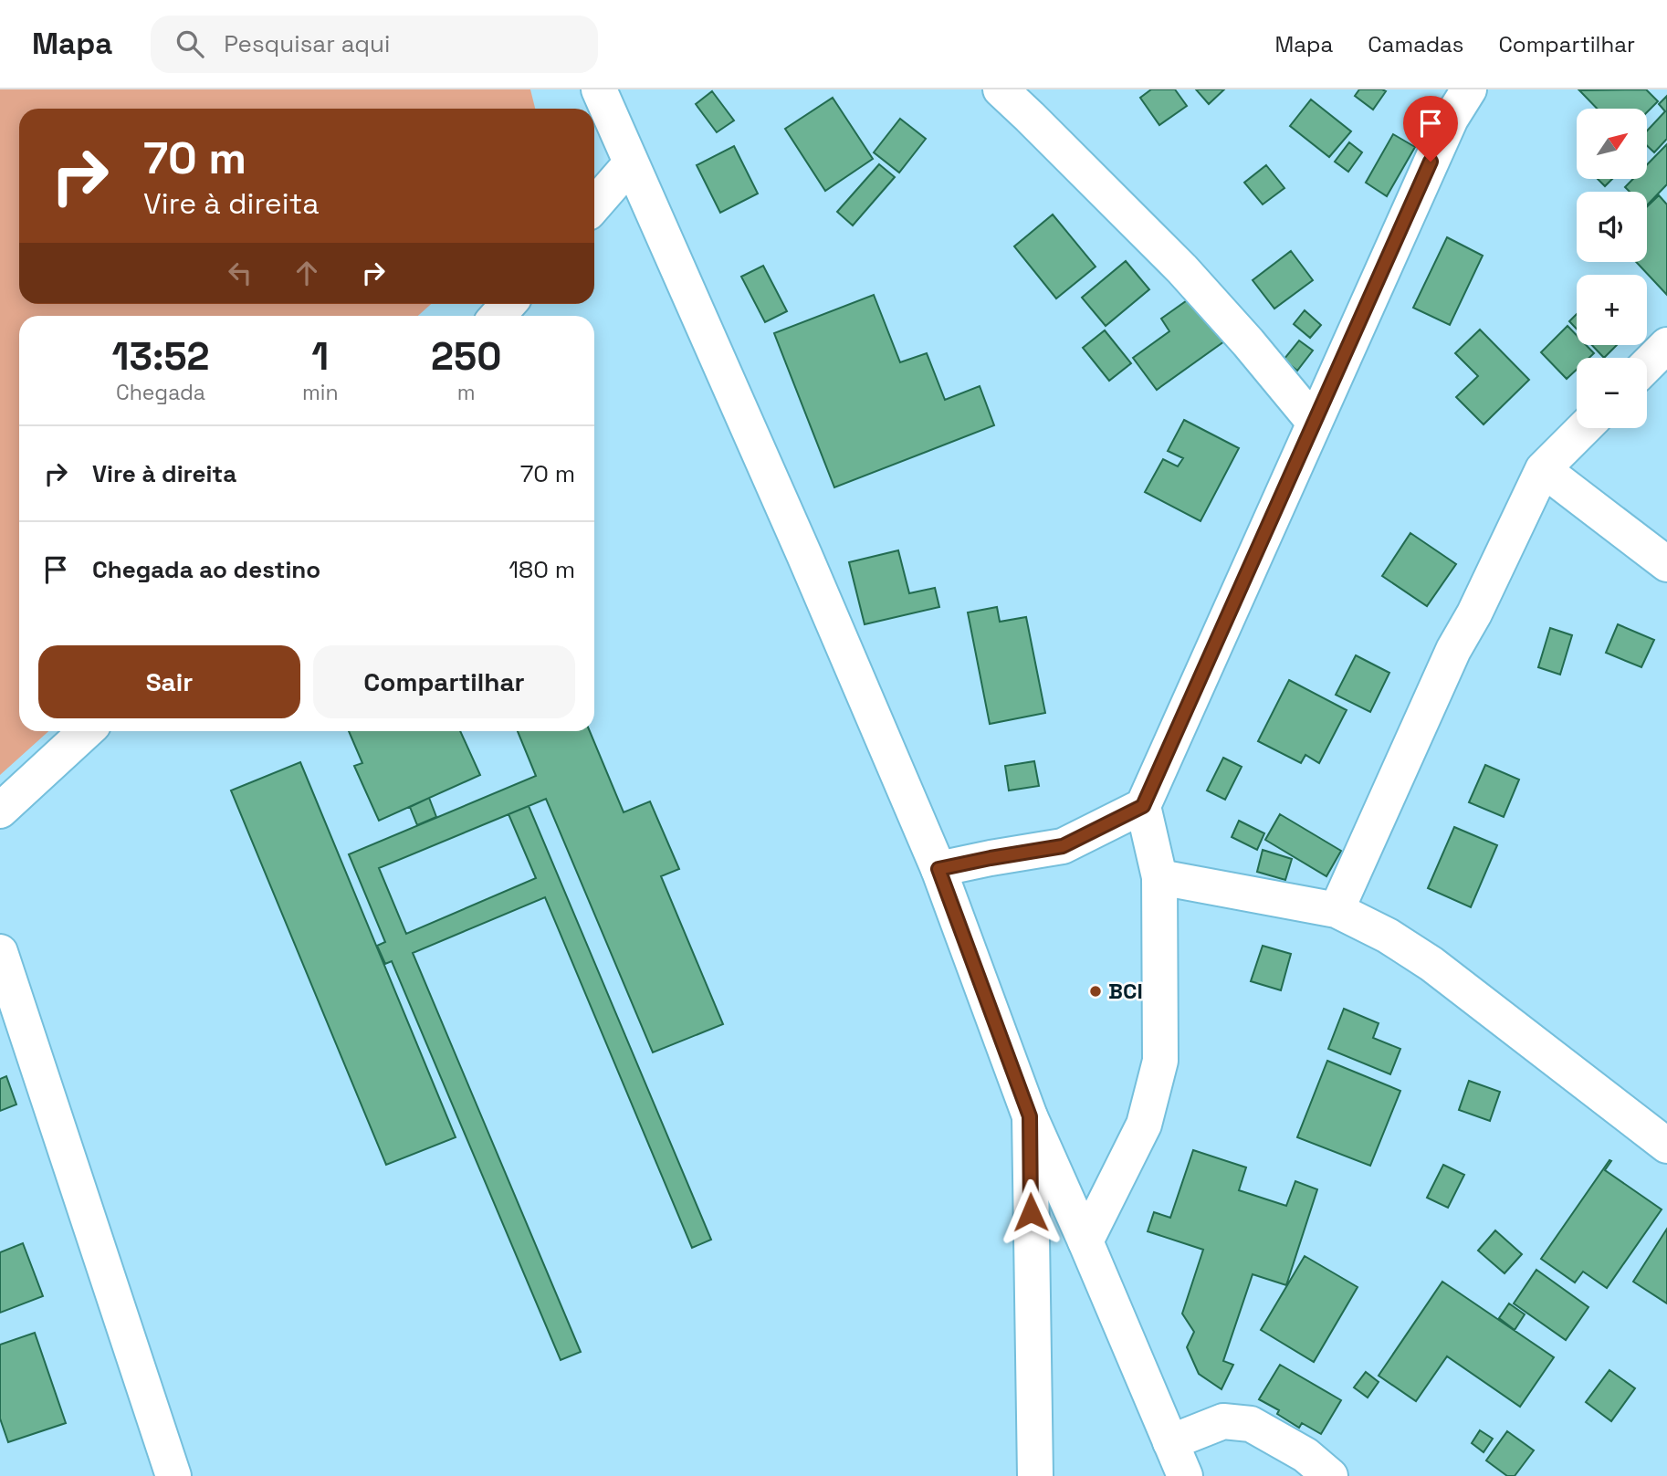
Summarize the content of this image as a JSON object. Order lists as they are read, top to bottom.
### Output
{
  "places": ["BCI"],
  "north": "top right",
  "page": {
    "header": "Mapa",
    "search": "Pesquisar aqui",
    "nav": ["Mapa", "Camadas", "Compartilhar"],
    "map_buttons": ["+", "−"],
    "turn": ["70 m", "Vire à direita"],
    "eta": [
      "13:52",
      "Chegada",
      "1",
      "min",
      "250",
      "m"
    ],
    "list": [
      {
        "name": "Vire à direita",
        "value": "70 m"
      },
      {
        "name": "Chegada ao destino",
        "value": "180 m"
      }
    ],
    "buttons": ["Sair", "Compartilhar"]
  }
}
